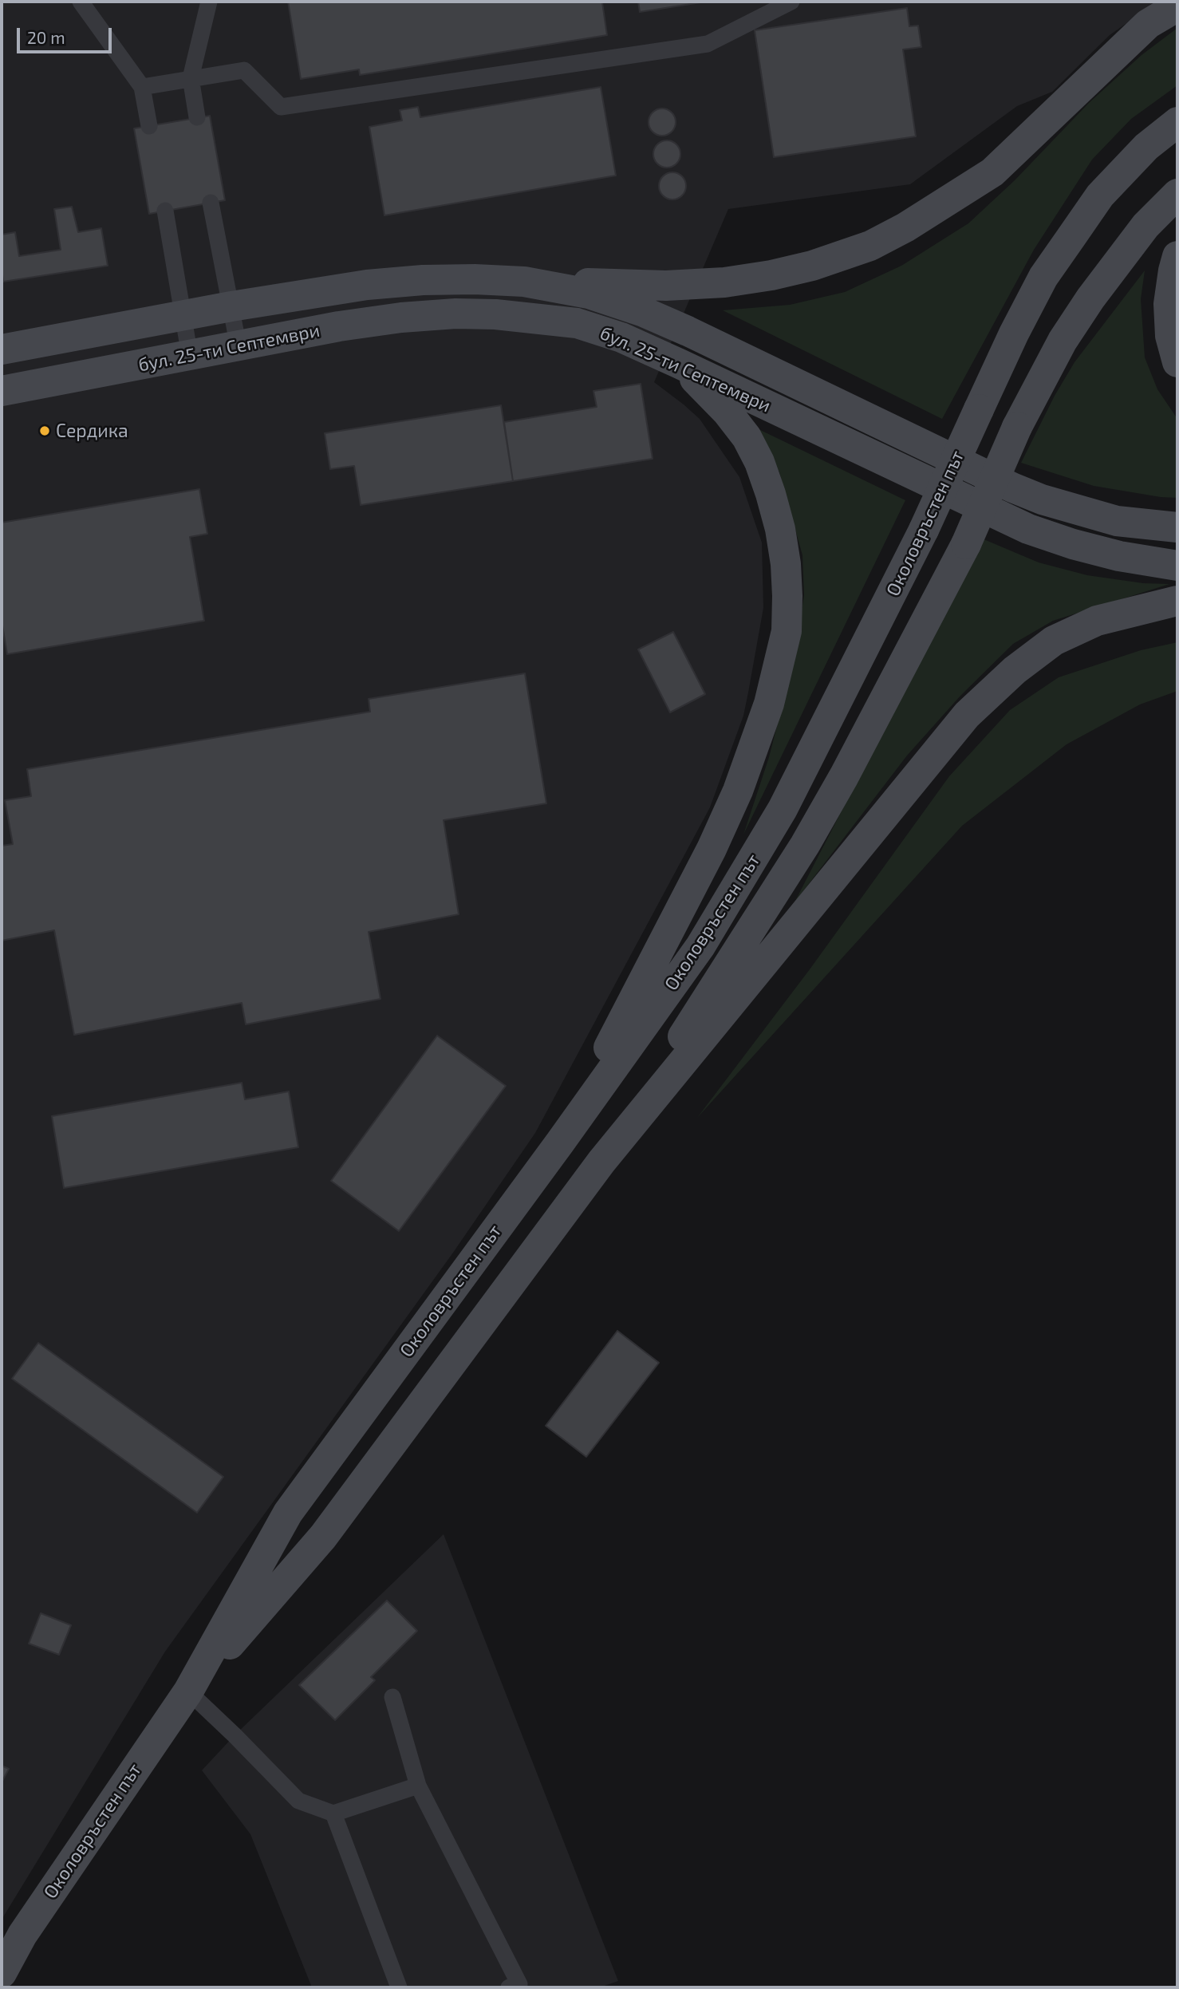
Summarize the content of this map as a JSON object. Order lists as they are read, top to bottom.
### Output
{
  "streets": {
    "main road": ["бул. 25-ти Септември", "Околовръстен път"]
  },
  "places": ["Сердика"],
  "scale_bar": "20 m"
}
